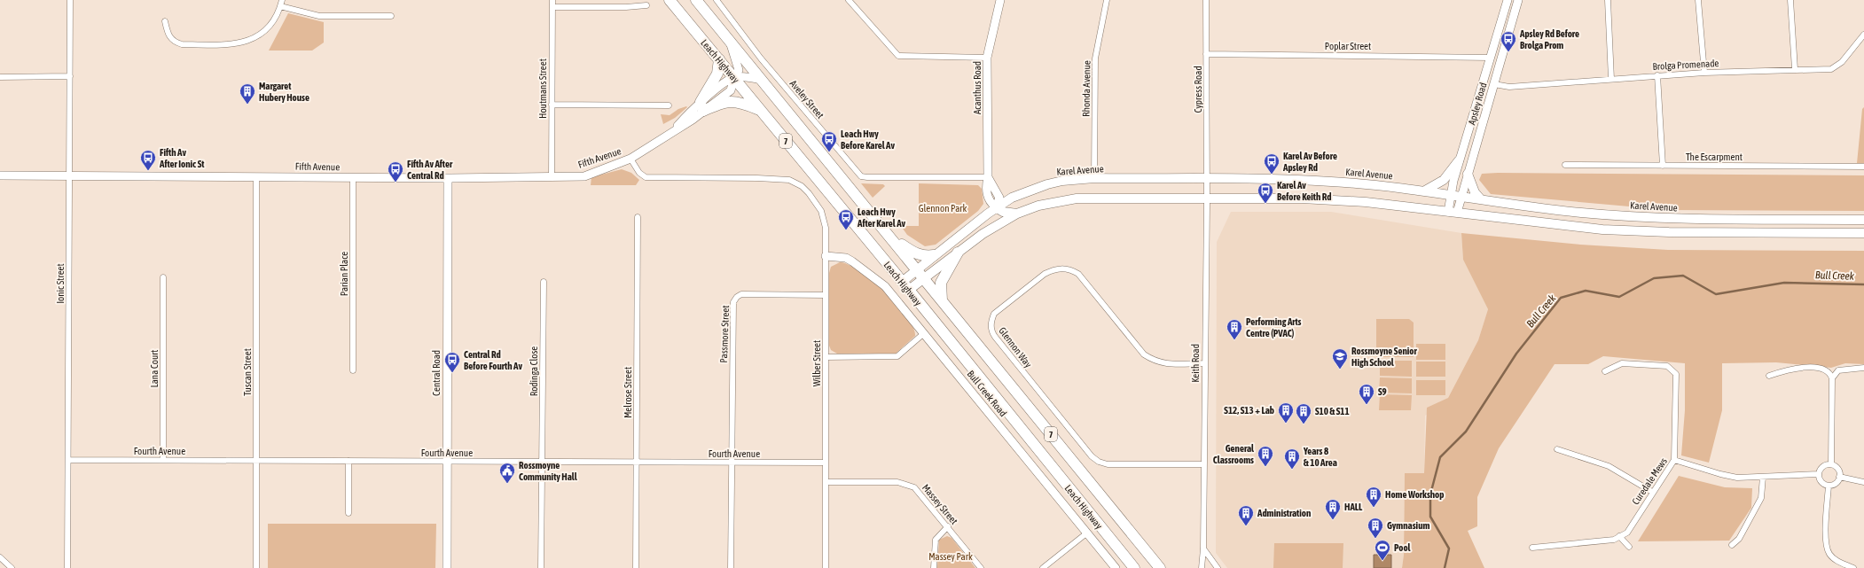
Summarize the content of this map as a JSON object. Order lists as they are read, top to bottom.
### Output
{
  "streets": {
    "highway": ["Leach Highway", "7"],
    "main road": ["Karel Avenue"],
    "street": [
      "Poplar Street",
      "Brolga Promenade",
      "Acanthus Road",
      "Houtmans Street",
      "Rhonda Avenue",
      "Cypress Road",
      "Aveley Street",
      "Apsley Road",
      "The Escarpment",
      "Fifth Avenue",
      "Parian Place",
      "Ionic Street",
      "Passmore Street",
      "Glennon Way",
      "Wilber Street",
      "Keith Road",
      "Lana Court",
      "Rodinga Close",
      "Tuscan Street",
      "Central Road",
      "Melrose Street",
      "Bull Creek Road",
      "Fourth Avenue",
      "Curedale Mews",
      "Massey Street"
    ]
  },
  "crossings": [
    ["Poplar Street", "Cypress Road"],
    ["Poplar Street", "Apsley Road"],
    ["Leach Highway", "Fifth Avenue"],
    ["Leach Highway", "Karel Avenue"],
    ["Brolga Promenade", "Apsley Road"],
    ["Acanthus Road", "Aveley Street"],
    ["Acanthus Road", "Karel Avenue"],
    ["Houtmans Street", "Fifth Avenue"],
    ["Rhonda Avenue", "Karel Avenue"],
    ["Cypress Road", "Karel Avenue"],
    ["Cypress Road", "Keith Road"],
    ["Apsley Road", "Karel Avenue"],
    ["Fifth Avenue", "Parian Place"],
    ["Fifth Avenue", "Ionic Street"],
    ["Fifth Avenue", "Wilber Street"],
    ["Fifth Avenue", "Tuscan Street"],
    ["Fifth Avenue", "Central Road"],
    ["Karel Avenue", "Keith Road"],
    ["Ionic Street", "Fourth Avenue"],
    ["Passmore Street", "Wilber Street"],
    ["Passmore Street", "Fourth Avenue"],
    ["Glennon Way", "Keith Road"],
    ["Wilber Street", "Bull Creek Road"],
    ["Wilber Street", "Fourth Avenue"],
    ["Wilber Street", "Massey Street"],
    ["Lana Court", "Fourth Avenue"],
    ["Rodinga Close", "Fourth Avenue"],
    ["Tuscan Street", "Fourth Avenue"],
    ["Central Road", "Fourth Avenue"],
    ["Melrose Street", "Fourth Avenue"]
  ],
  "water": ["Bull Creek"],
  "parks": ["Glennon Park", "Massey Park"],
  "places": {
    "bus stop": [
      "Apsley Rd Before Brolga Prom",
      "Leach Hwy Before Karel Av",
      "Fifth Av After Ionic St",
      "Karel Av Before Apsley Rd",
      "Fifth Av After Central Rd",
      "Karel Av Before Keith Rd",
      "Leach Hwy After Karel Av",
      "Central Rd Before Fourth Av"
    ],
    "building": [
      "Margaret Hubery House",
      "Performing Arts Centre (PVAC)",
      "S9",
      "S12, S13 + Lab",
      "S10 & S11",
      "General Classrooms",
      "Years 8 & 10 Area",
      "Home Workshop",
      "HALL",
      "Administration",
      "Gymnasium"
    ],
    "school or university": ["Rossmoyne Senior High School"],
    "public building": ["Rossmoyne Community Hall"],
    "sports": ["Pool"]
  }
}
